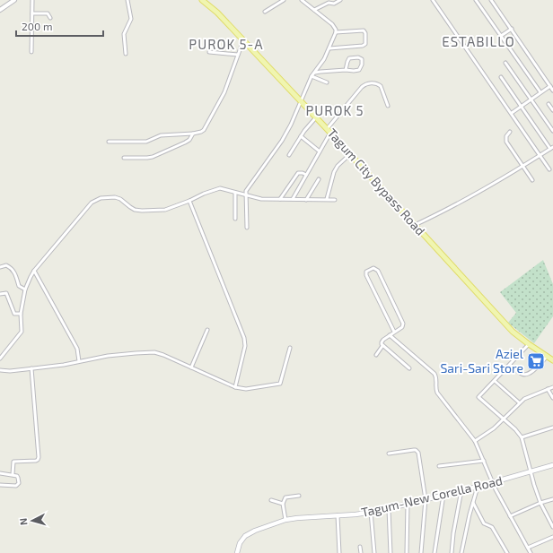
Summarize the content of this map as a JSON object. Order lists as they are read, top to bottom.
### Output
{
  "streets": {
    "main road": ["Tagum City Bypass Road", "Tagum-New Corella Road"]
  },
  "districts": ["ESTABILLO", "PUROK 5-A", "PUROK 5"],
  "places": {
    "supermarket": ["Aziel Sari-Sari Store"]
  },
  "scale_bar": "200 m",
  "north": "left"
}
